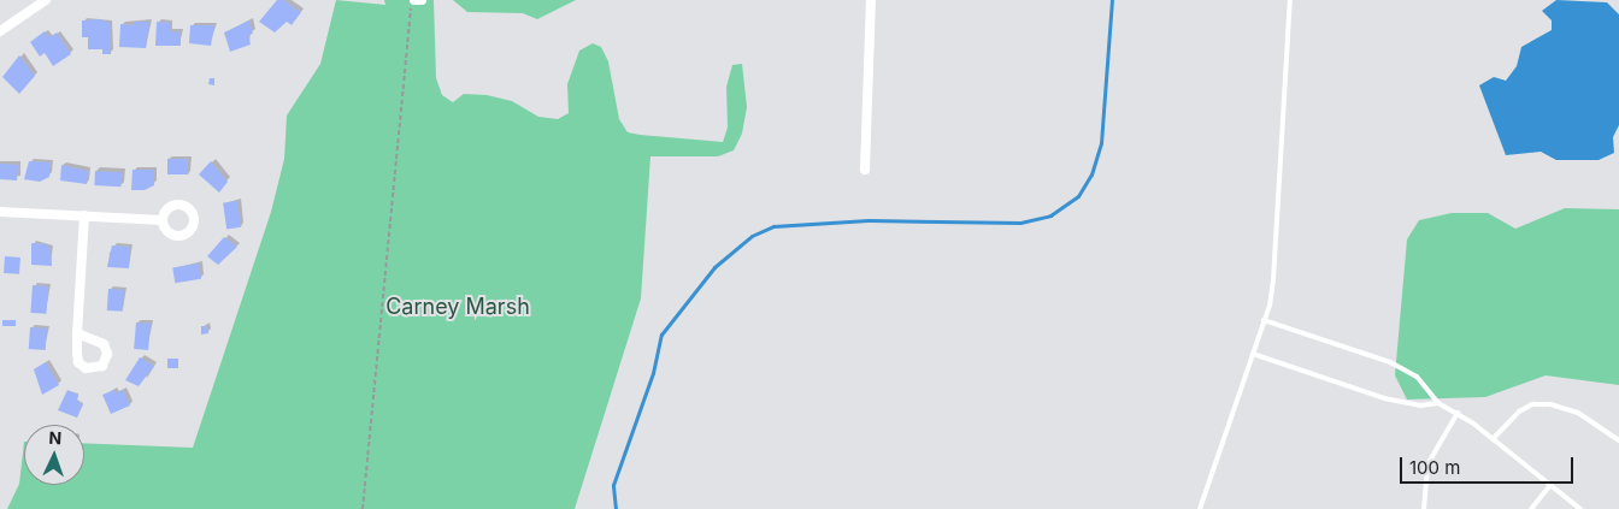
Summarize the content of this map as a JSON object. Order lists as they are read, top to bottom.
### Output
{
  "parks": ["Carney Marsh"],
  "scale_bar": "100 m",
  "north": "top"
}
